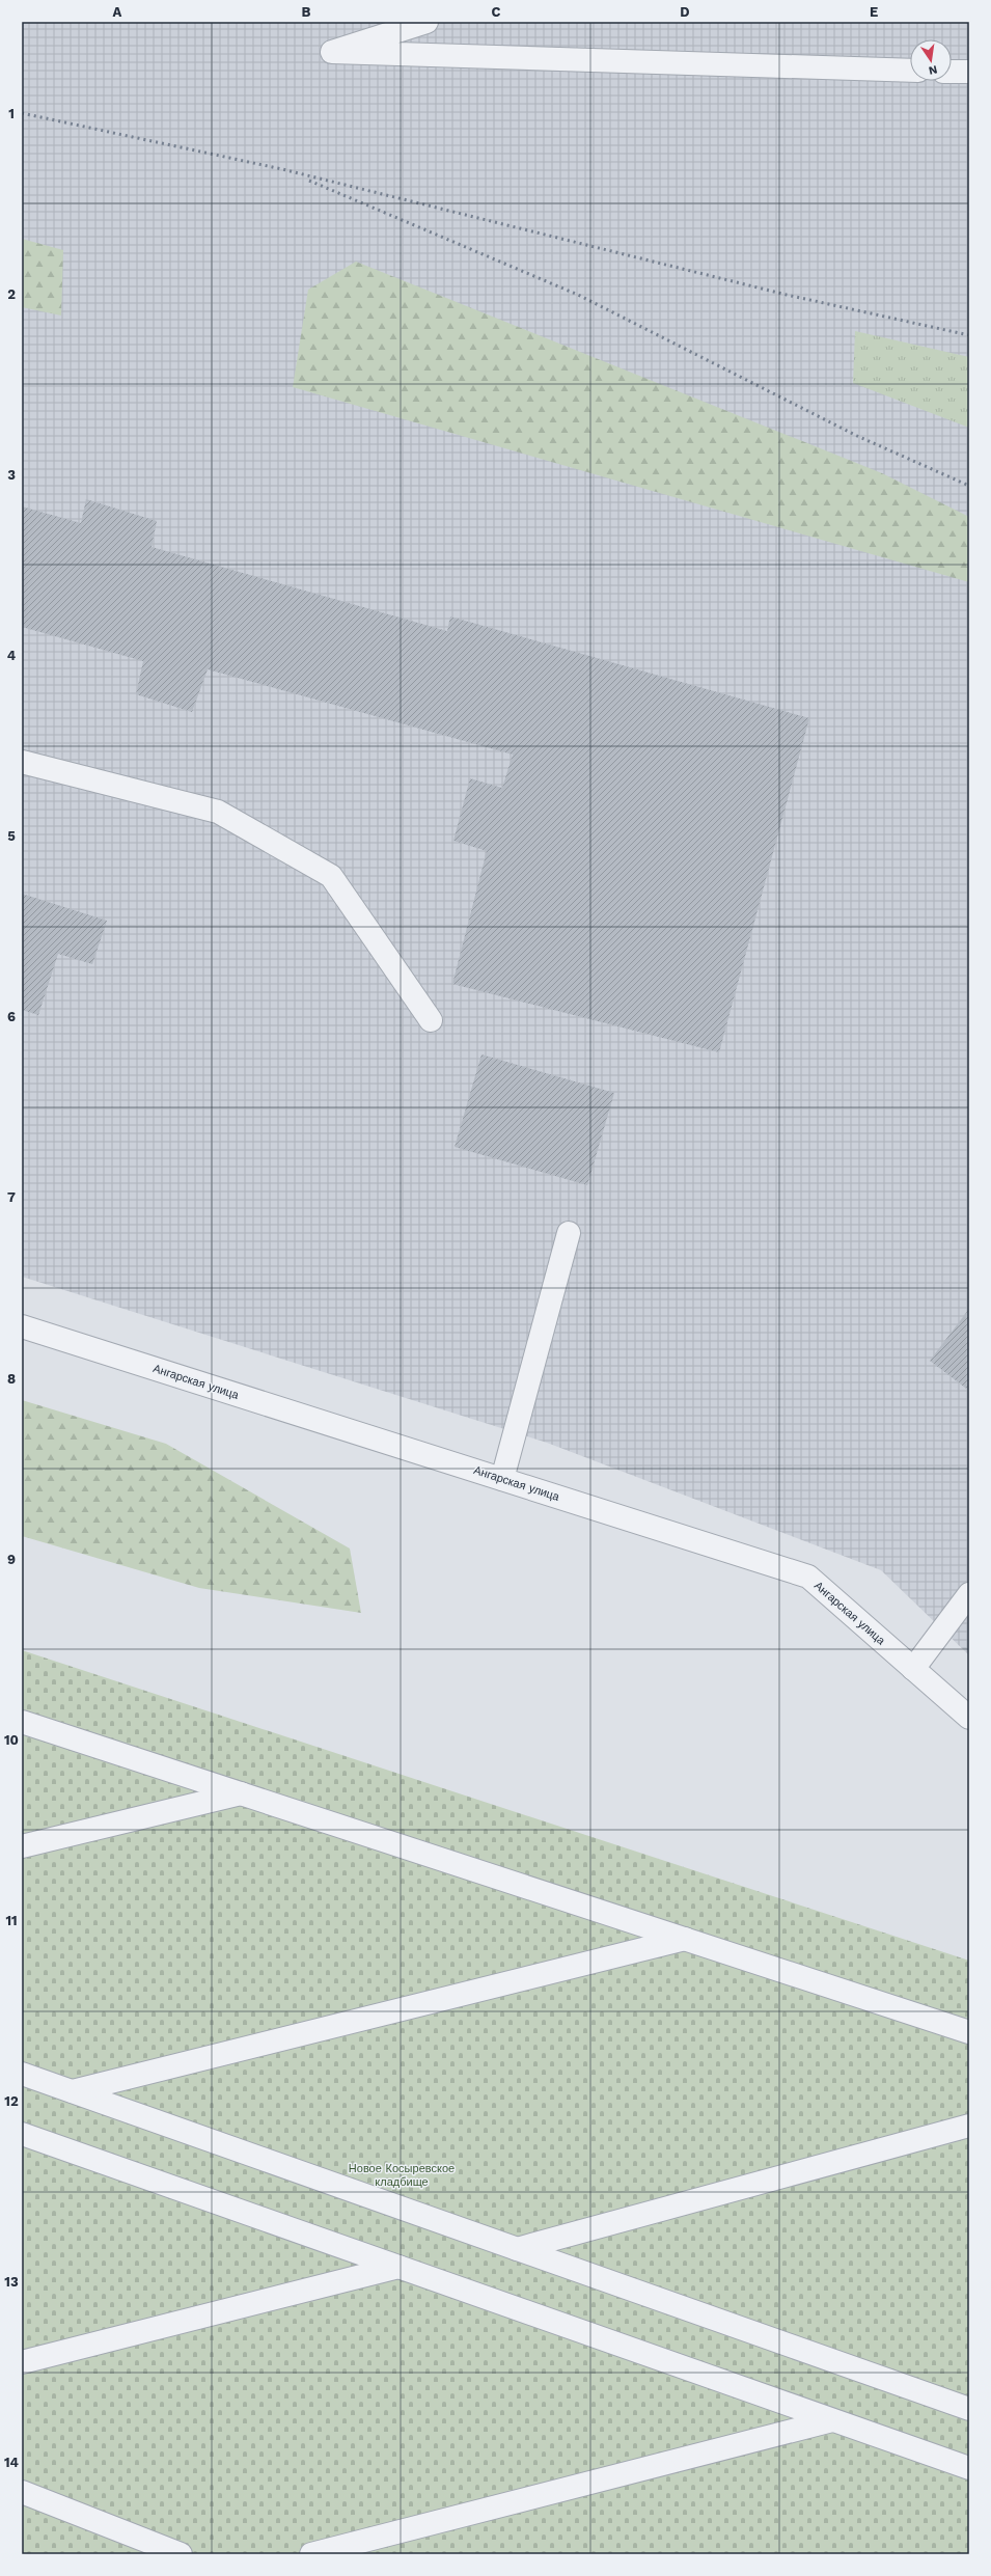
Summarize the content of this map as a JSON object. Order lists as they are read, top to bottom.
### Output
{
  "streets": {
    "street": ["Ангарская улица"]
  },
  "parks": ["Новое Косыревское кладбище"],
  "north": "bottom",
  "grid": {
    "columns": [
      "A",
      "B",
      "C",
      "D",
      "E"
    ],
    "rows": [
      "1",
      "2",
      "3",
      "4",
      "5",
      "6",
      "7",
      "8",
      "9",
      "10",
      "11",
      "12",
      "13",
      "14"
    ]
  }
}
